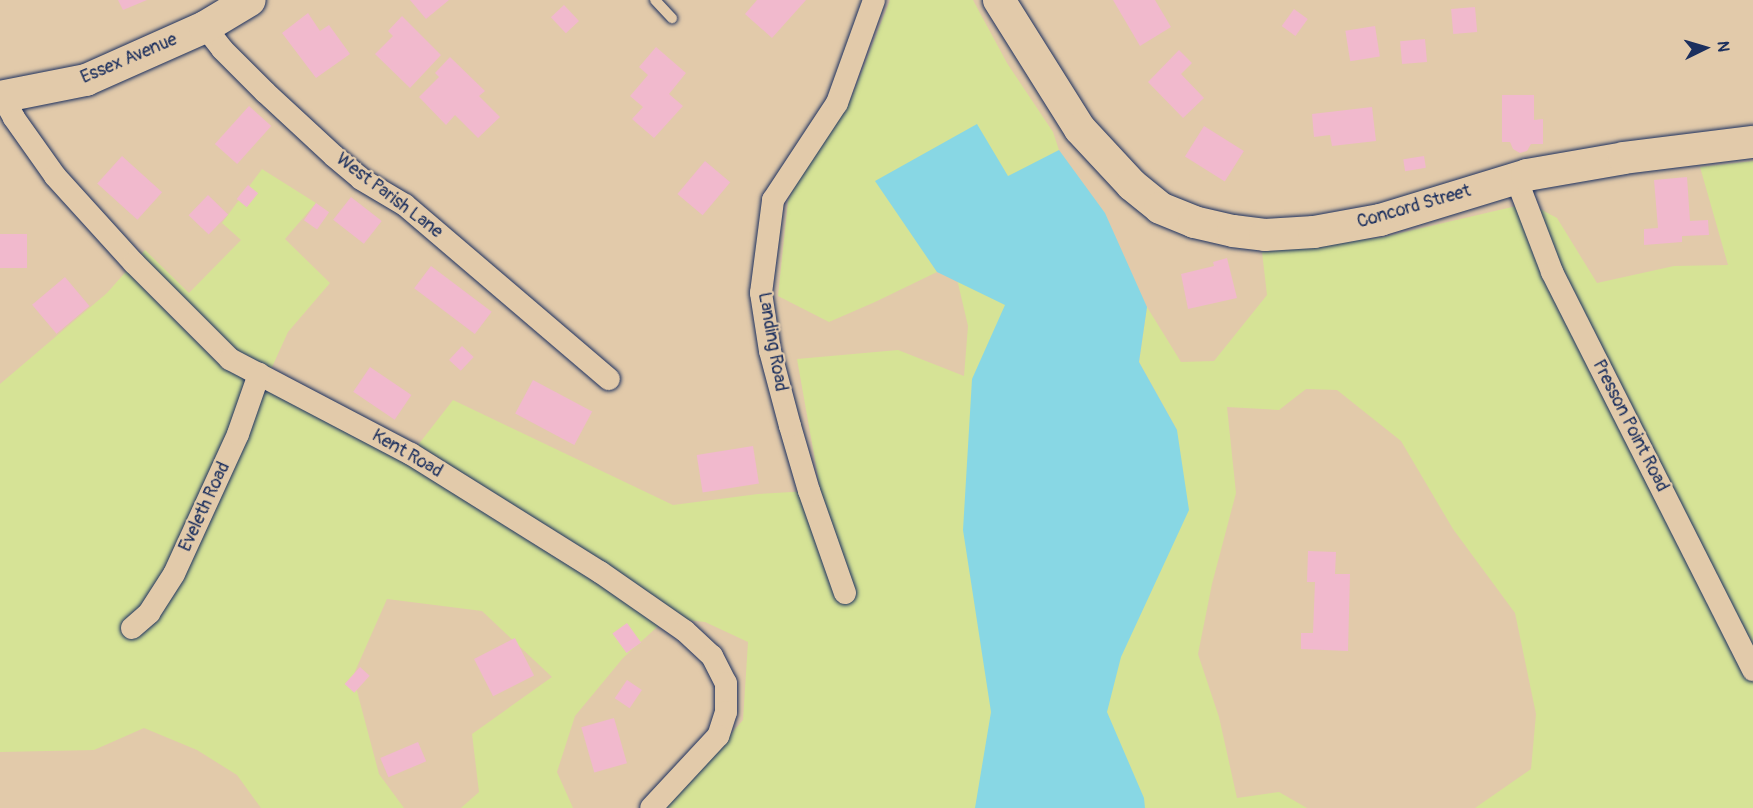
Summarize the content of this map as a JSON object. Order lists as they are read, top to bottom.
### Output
{
  "streets": {
    "main road": ["Essex Avenue", "Concord Street"],
    "street": [
      "West Parish Lane",
      "Landing Road",
      "Presson Point Road",
      "Kent Road",
      "Eveleth Road"
    ]
  },
  "crossings": [
    ["Essex Avenue", "West Parish Lane"],
    ["Essex Avenue", "Kent Road"],
    ["Concord Street", "Presson Point Road"],
    ["Kent Road", "Eveleth Road"]
  ],
  "north": "right"
}
